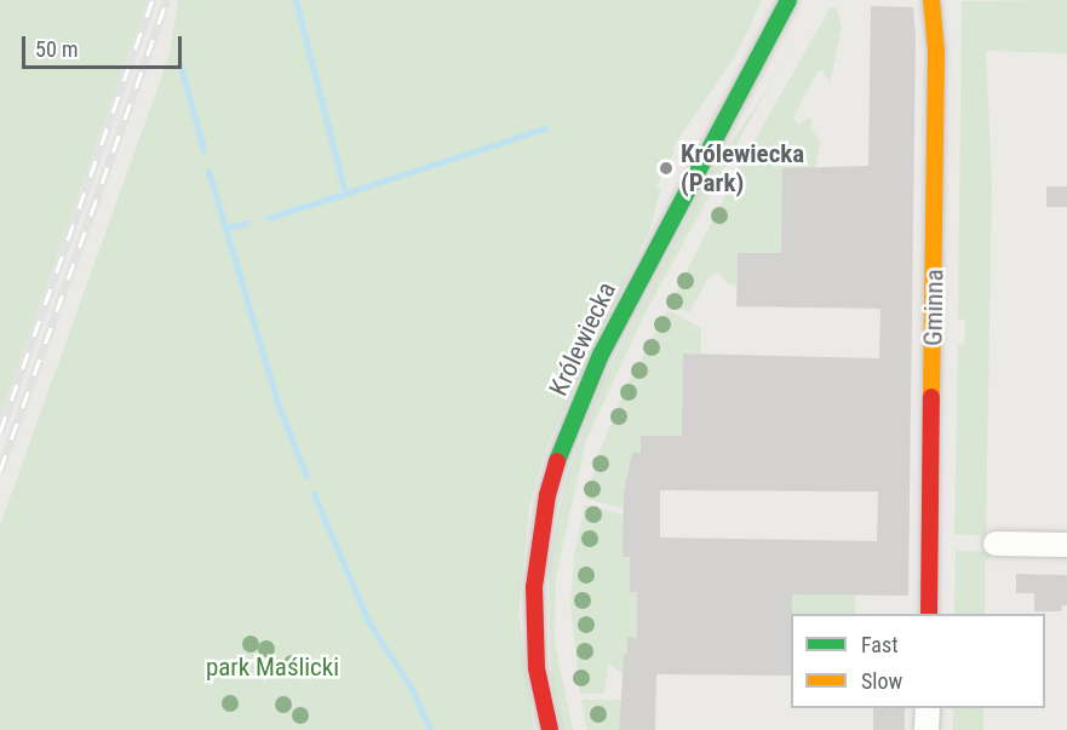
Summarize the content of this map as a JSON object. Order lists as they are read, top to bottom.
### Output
{
  "streets": {
    "street": ["Gminna", "Królewiecka"]
  },
  "parks": ["park Maślicki"],
  "places": ["Królewiecka (Park)"],
  "legend": ["Fast", "Slow"],
  "scale_bar": "50 m"
}
